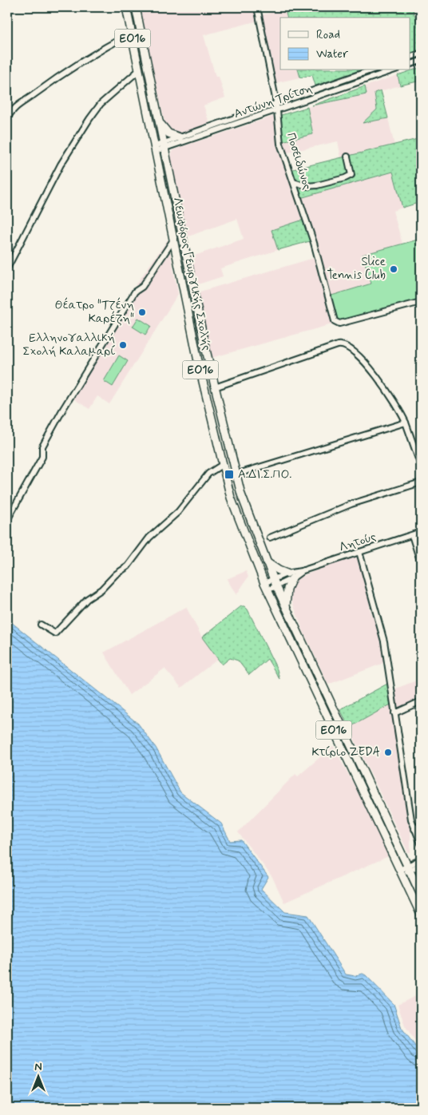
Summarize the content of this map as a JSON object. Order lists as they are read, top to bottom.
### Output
{
  "streets": {
    "main road": ["ΕΟ16", "Λεωφόρος Γεωργικής Σχολής"],
    "street": ["Αντώνη Τρίτση", "Ποσειδώνος", "Λητούς"]
  },
  "crossings": [
    ["ΕΟ16", "Αντώνη Τρίτση"],
    ["ΕΟ16", "Λεωφόρος Γεωργικής Σχολής"],
    ["ΕΟ16", "Λητούς"],
    ["Αντώνη Τρίτση", "Ποσειδώνος"],
    ["Αντώνη Τρίτση", "Λεωφόρος Γεωργικής Σχολής"],
    ["Λεωφόρος Γεωργικής Σχολής", "Λητούς"]
  ],
  "places": {
    "other": [
      "Slice Tennis Club",
      "Θέατρο \"Τζένη Καρέζη\"",
      "Ελληνογαλλική Σχολή Καλαμαρί",
      "Κτίριο ZEDA"
    ],
    "transit": ["Α.ΔΙ.Σ.ΠΟ."]
  },
  "legend": ["Road", "Water"],
  "north": "top"
}
